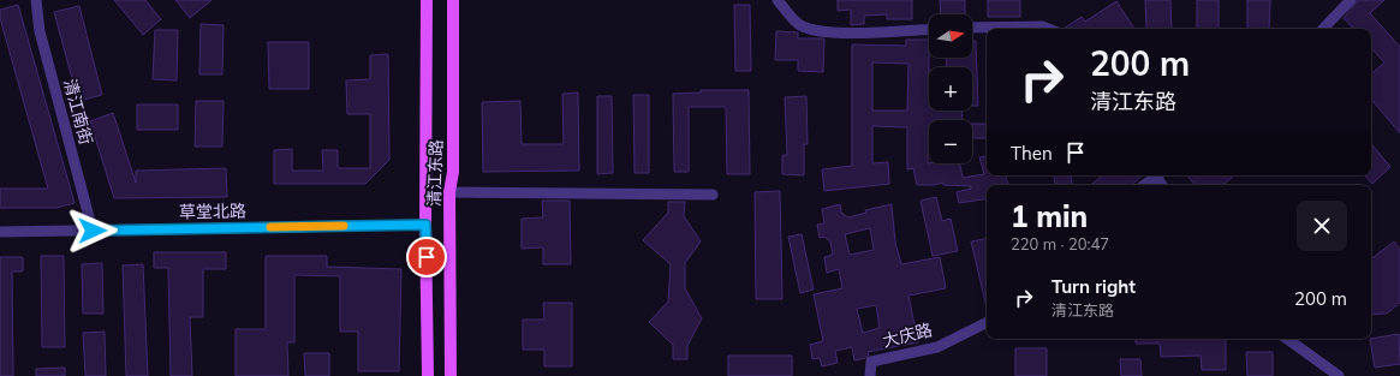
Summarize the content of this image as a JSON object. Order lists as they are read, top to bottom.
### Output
{
  "streets": {
    "main road": ["清江东路"],
    "street": ["清江南街", "草堂北路", "大庆路"]
  },
  "crossings": [
    ["清江南街", "草堂北路"],
    ["清江东路", "草堂北路"]
  ],
  "north": "right",
  "page": {
    "map_buttons": ["+", "−"],
    "turn": ["200 m", "清江东路"],
    "then": "Then",
    "heading": ["1 min", "220 m · 20:47"],
    "list": [
      {
        "name": "Turn right",
        "note": "清江东路",
        "value": "200 m"
      }
    ]
  }
}
